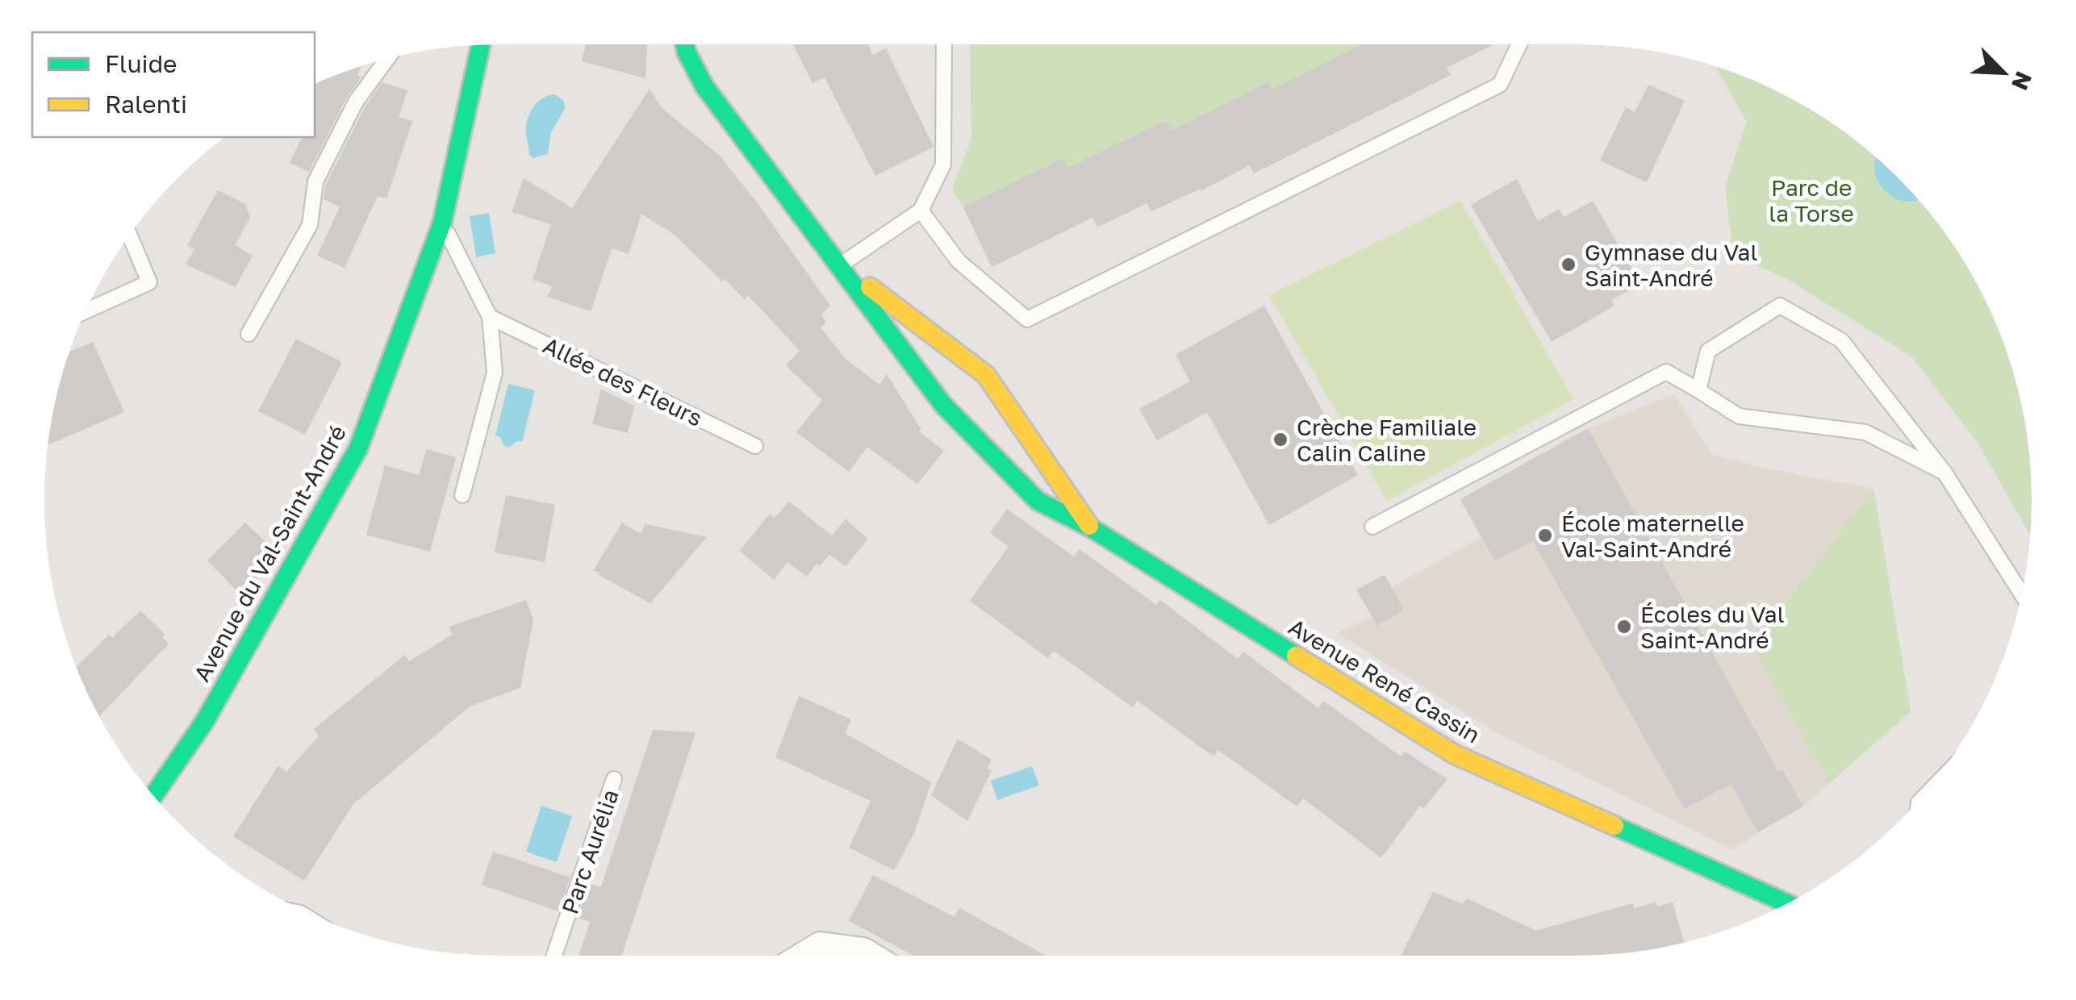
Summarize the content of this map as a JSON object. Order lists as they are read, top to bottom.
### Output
{
  "streets": {
    "street": ["Avenue du Val-Saint-André", "Avenue René Cassin"],
    "lane": ["Allée des Fleurs", "Parc Aurélia"]
  },
  "parks": ["Parc de la Torse"],
  "places": [
    "Gymnase du Val Saint-André",
    "Crèche Familiale Calin Caline",
    "École maternelle Val-Saint-André",
    "Écoles du Val Saint-André"
  ],
  "legend": ["Fluide", "Ralenti"],
  "north": "bottom right"
}
